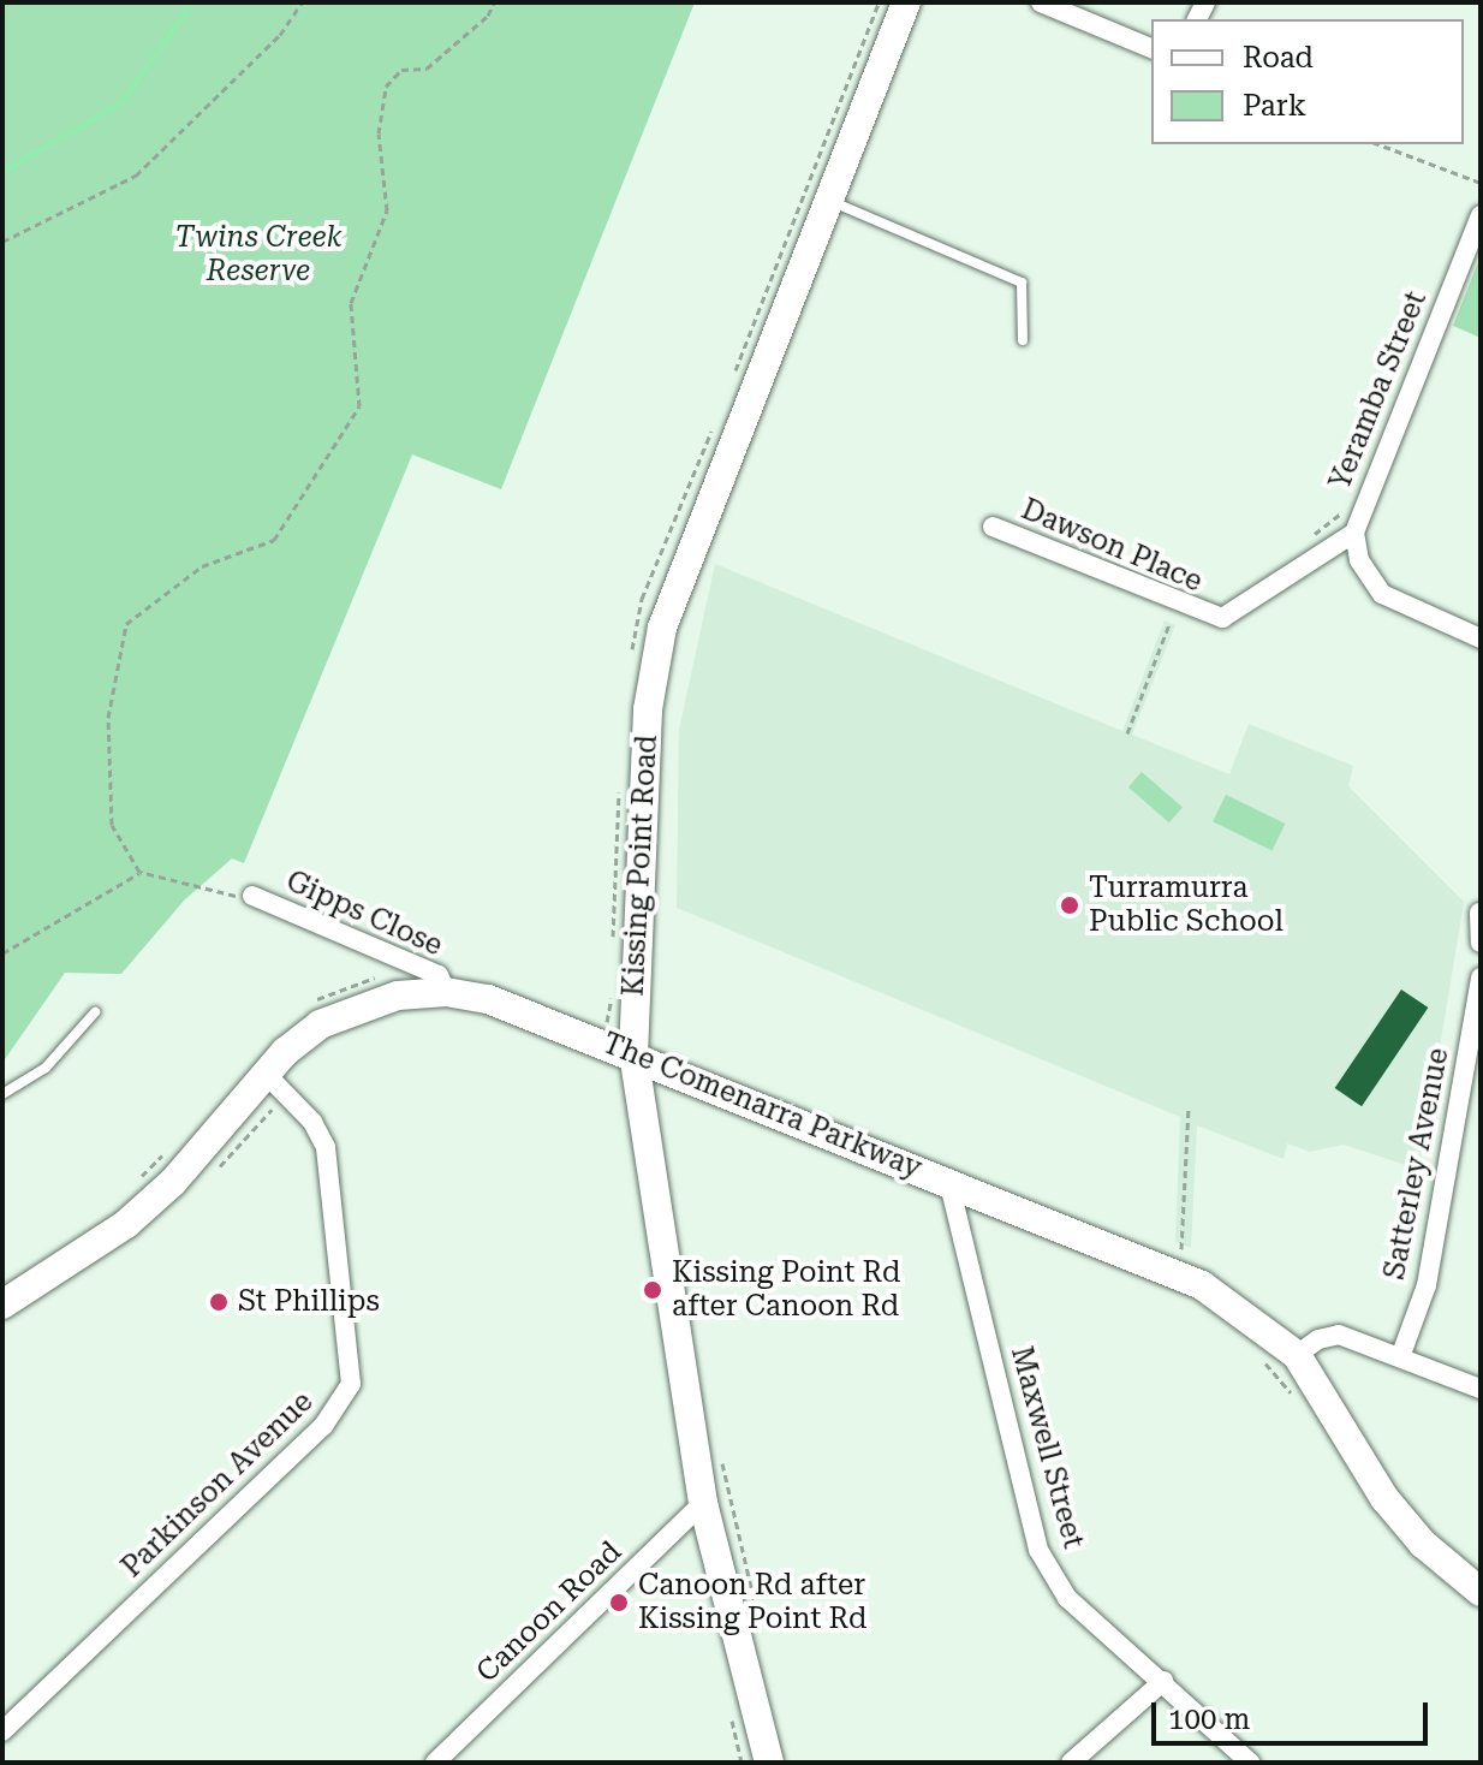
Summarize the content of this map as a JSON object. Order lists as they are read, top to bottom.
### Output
{
  "streets": {
    "main road": ["Kissing Point Road", "The Comenarra Parkway"],
    "street": [
      "Yeramba Street",
      "Dawson Place",
      "Gipps Close",
      "Satterley Avenue",
      "Maxwell Street",
      "Parkinson Avenue",
      "Canoon Road"
    ]
  },
  "crossings": [
    ["Yeramba Street", "Dawson Place"],
    ["Kissing Point Road", "The Comenarra Parkway"],
    ["Kissing Point Road", "Canoon Road"],
    ["Gipps Close", "The Comenarra Parkway"],
    ["The Comenarra Parkway", "Maxwell Street"],
    ["The Comenarra Parkway", "Parkinson Avenue"]
  ],
  "parks": ["Twins Creek Reserve"],
  "places": [
    "Turramurra Public School",
    "Kissing Point Rd after Canoon Rd",
    "St Phillips",
    "Canoon Rd after Kissing Point Rd"
  ],
  "legend": ["Road", "Park"],
  "scale_bar": "100 m"
}
